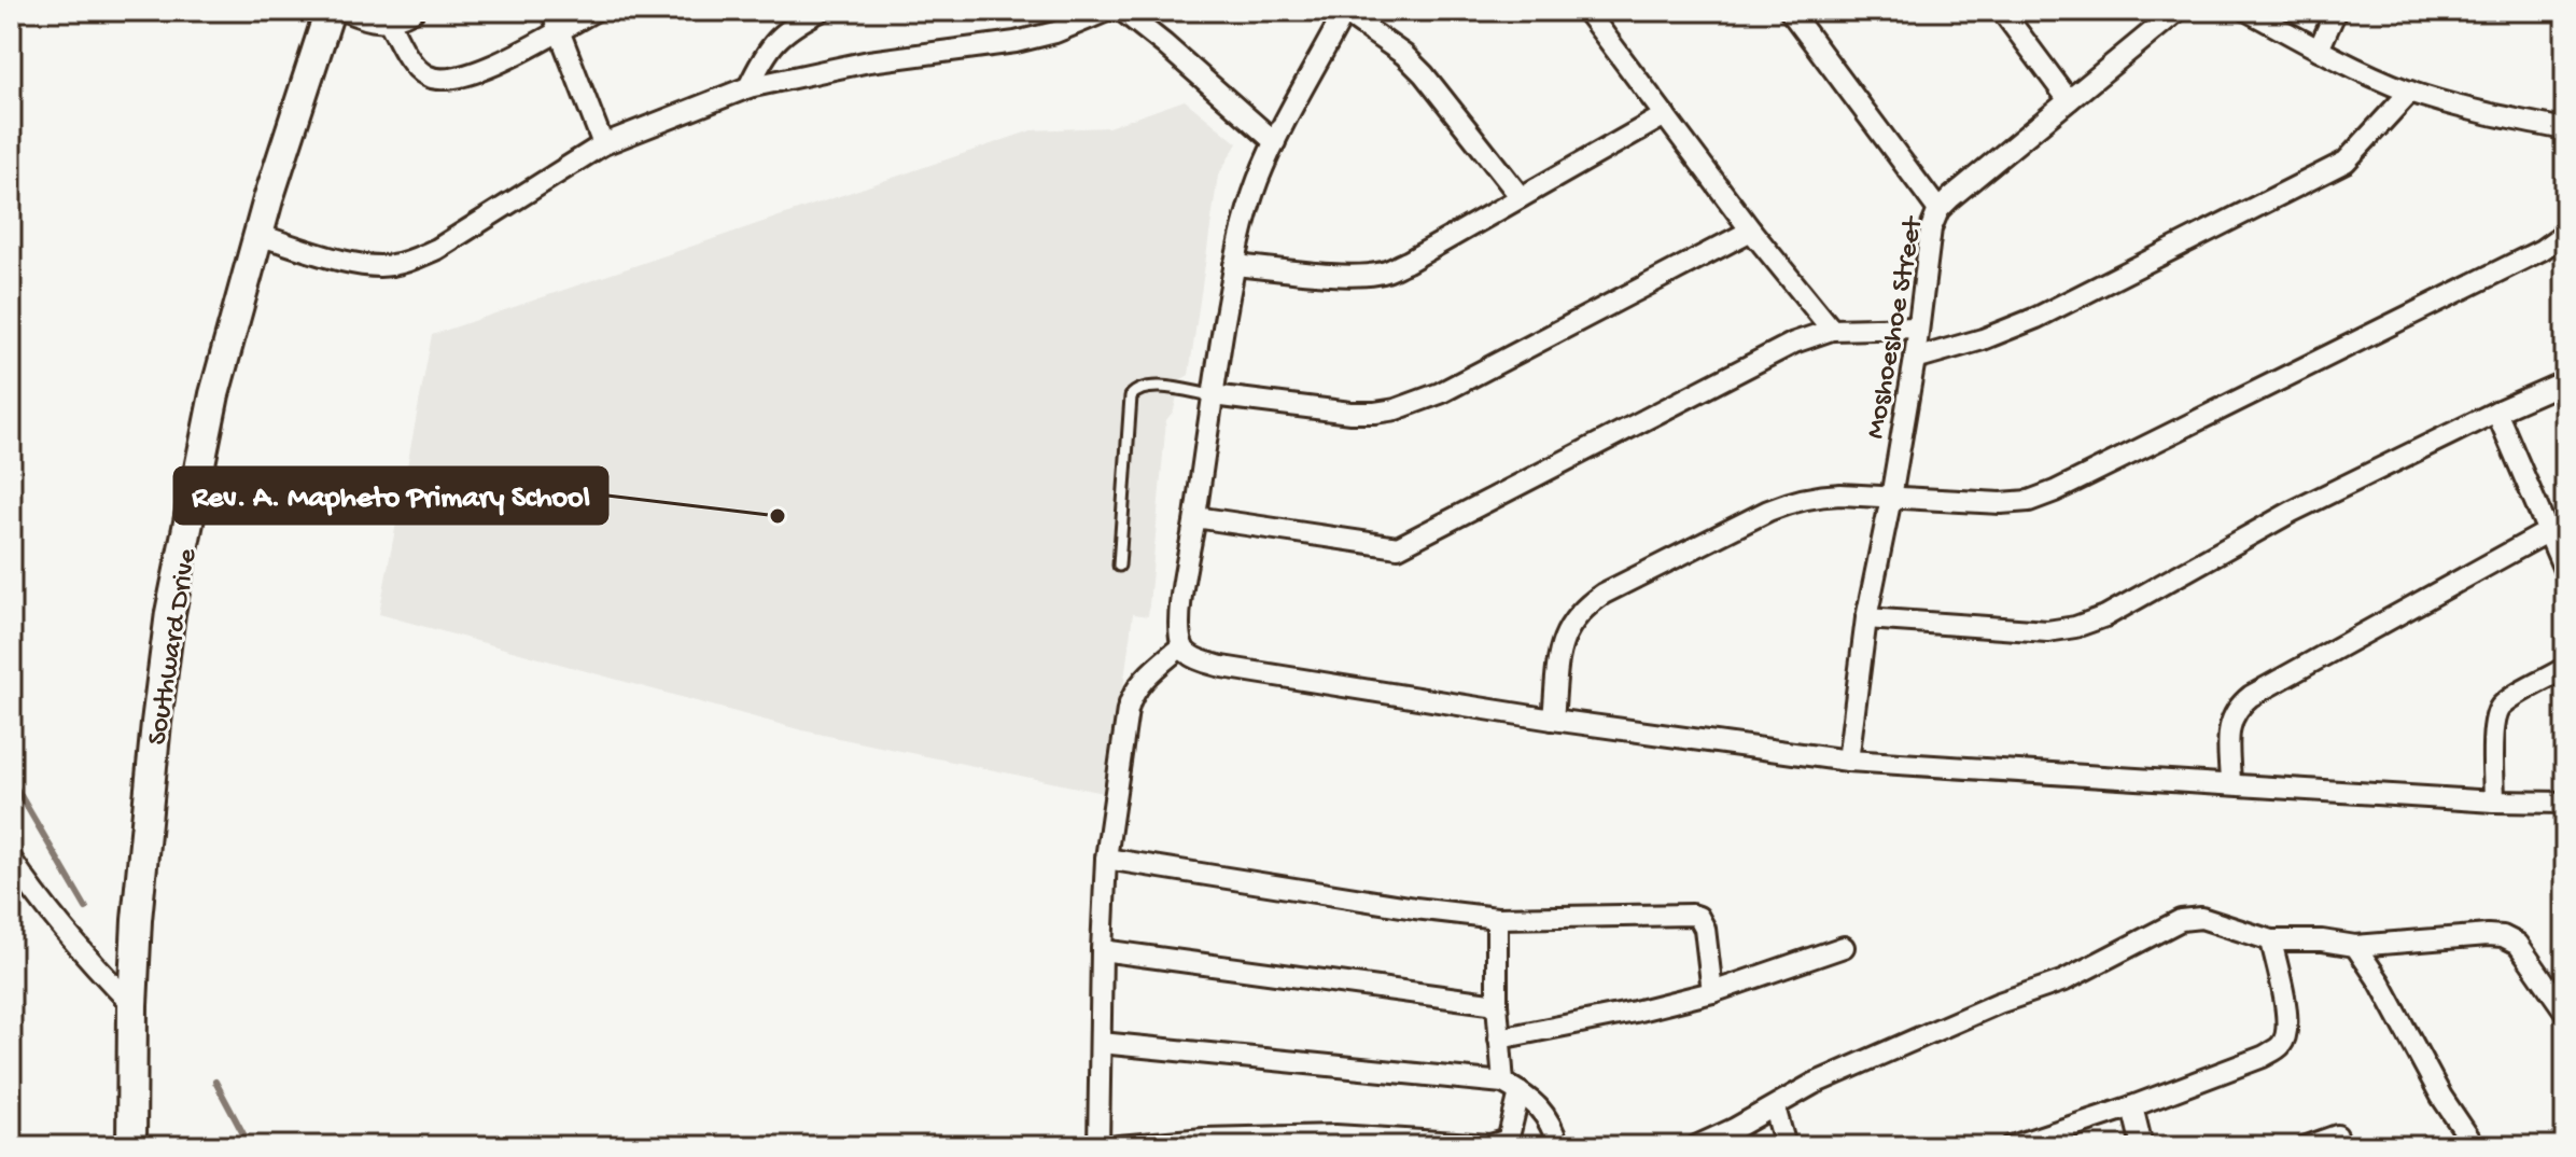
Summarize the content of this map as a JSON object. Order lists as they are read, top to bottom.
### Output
{
  "streets": {
    "main road": ["Southward Drive"],
    "street": ["Moshoeshoe Street"]
  },
  "places": ["Rev. A. Mapheto Primary School"]
}
